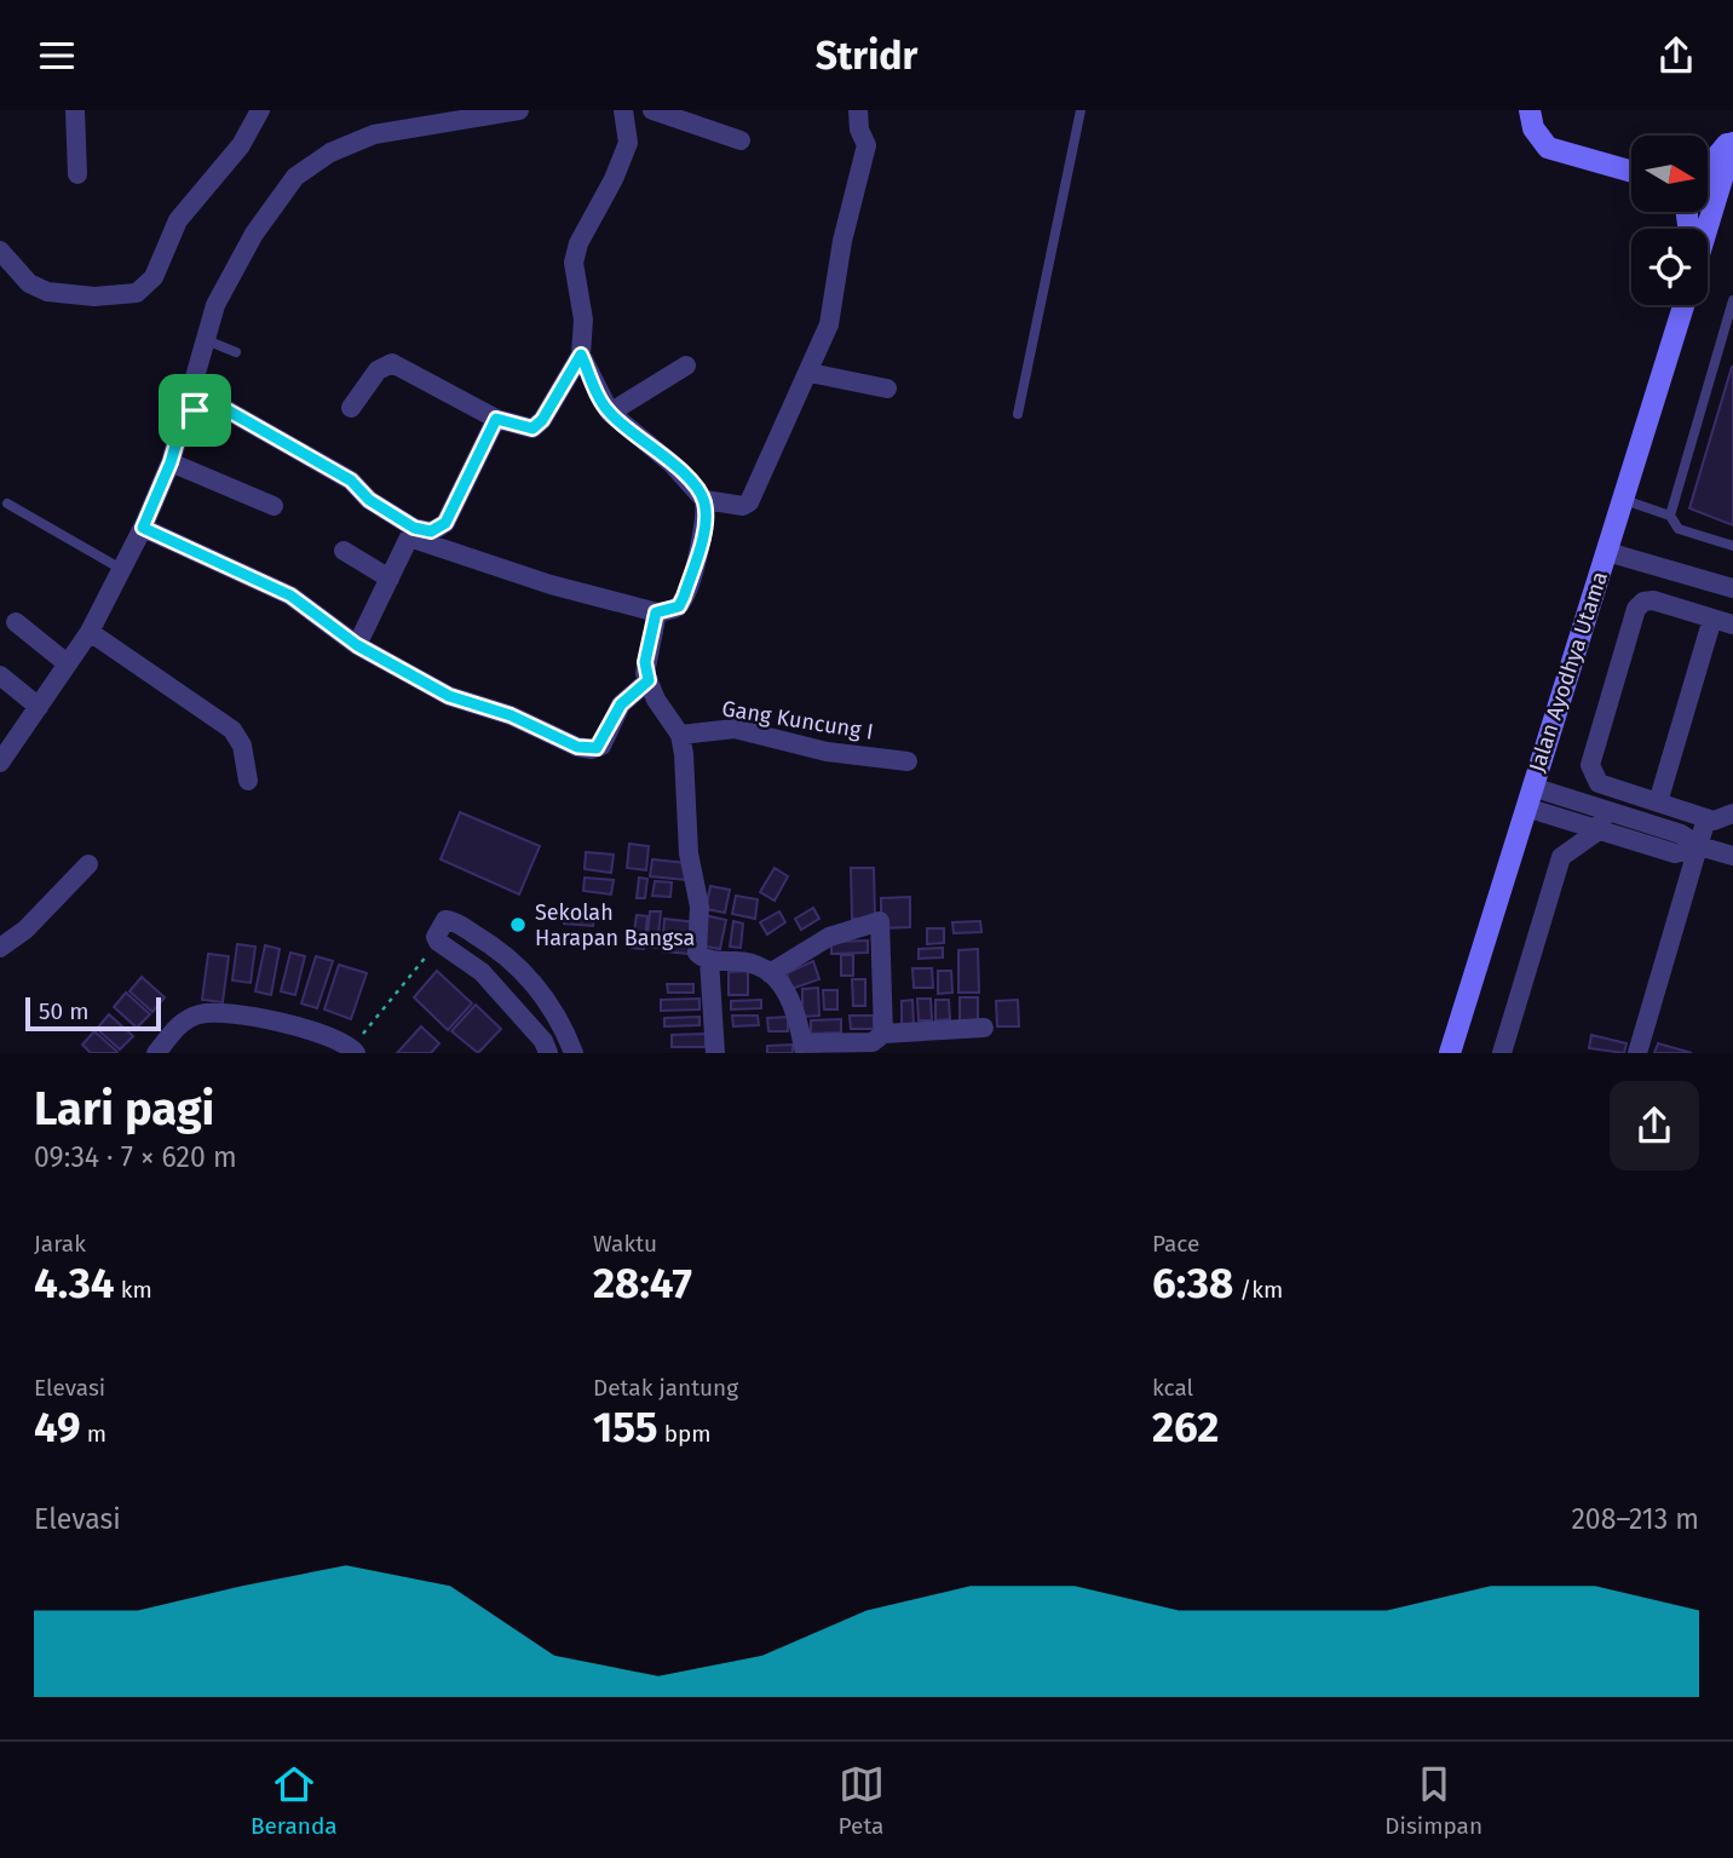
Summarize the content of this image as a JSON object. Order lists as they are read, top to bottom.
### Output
{
  "streets": {
    "street": ["Jalan Ayodhya Utama", "Gang Kuncung I"]
  },
  "places": ["Sekolah Harapan Bangsa"],
  "scale_bar": "50 m",
  "north": "right",
  "page": {
    "header": "Stridr",
    "scale": "50 m",
    "heading": ["Lari pagi", "09:34 · 7 × 620 m"],
    "stats": [
      ["Jarak", "4.34 km"],
      ["Waktu", "28:47"],
      ["Pace", "6:38 /km"],
      ["Elevasi", "49 m"],
      ["Detak jantung", "155 bpm"],
      ["kcal", "262"]
    ],
    "chart": ["Elevasi", "208–213 m"],
    "tabs": ["Beranda", "Peta", "Disimpan"]
  }
}
